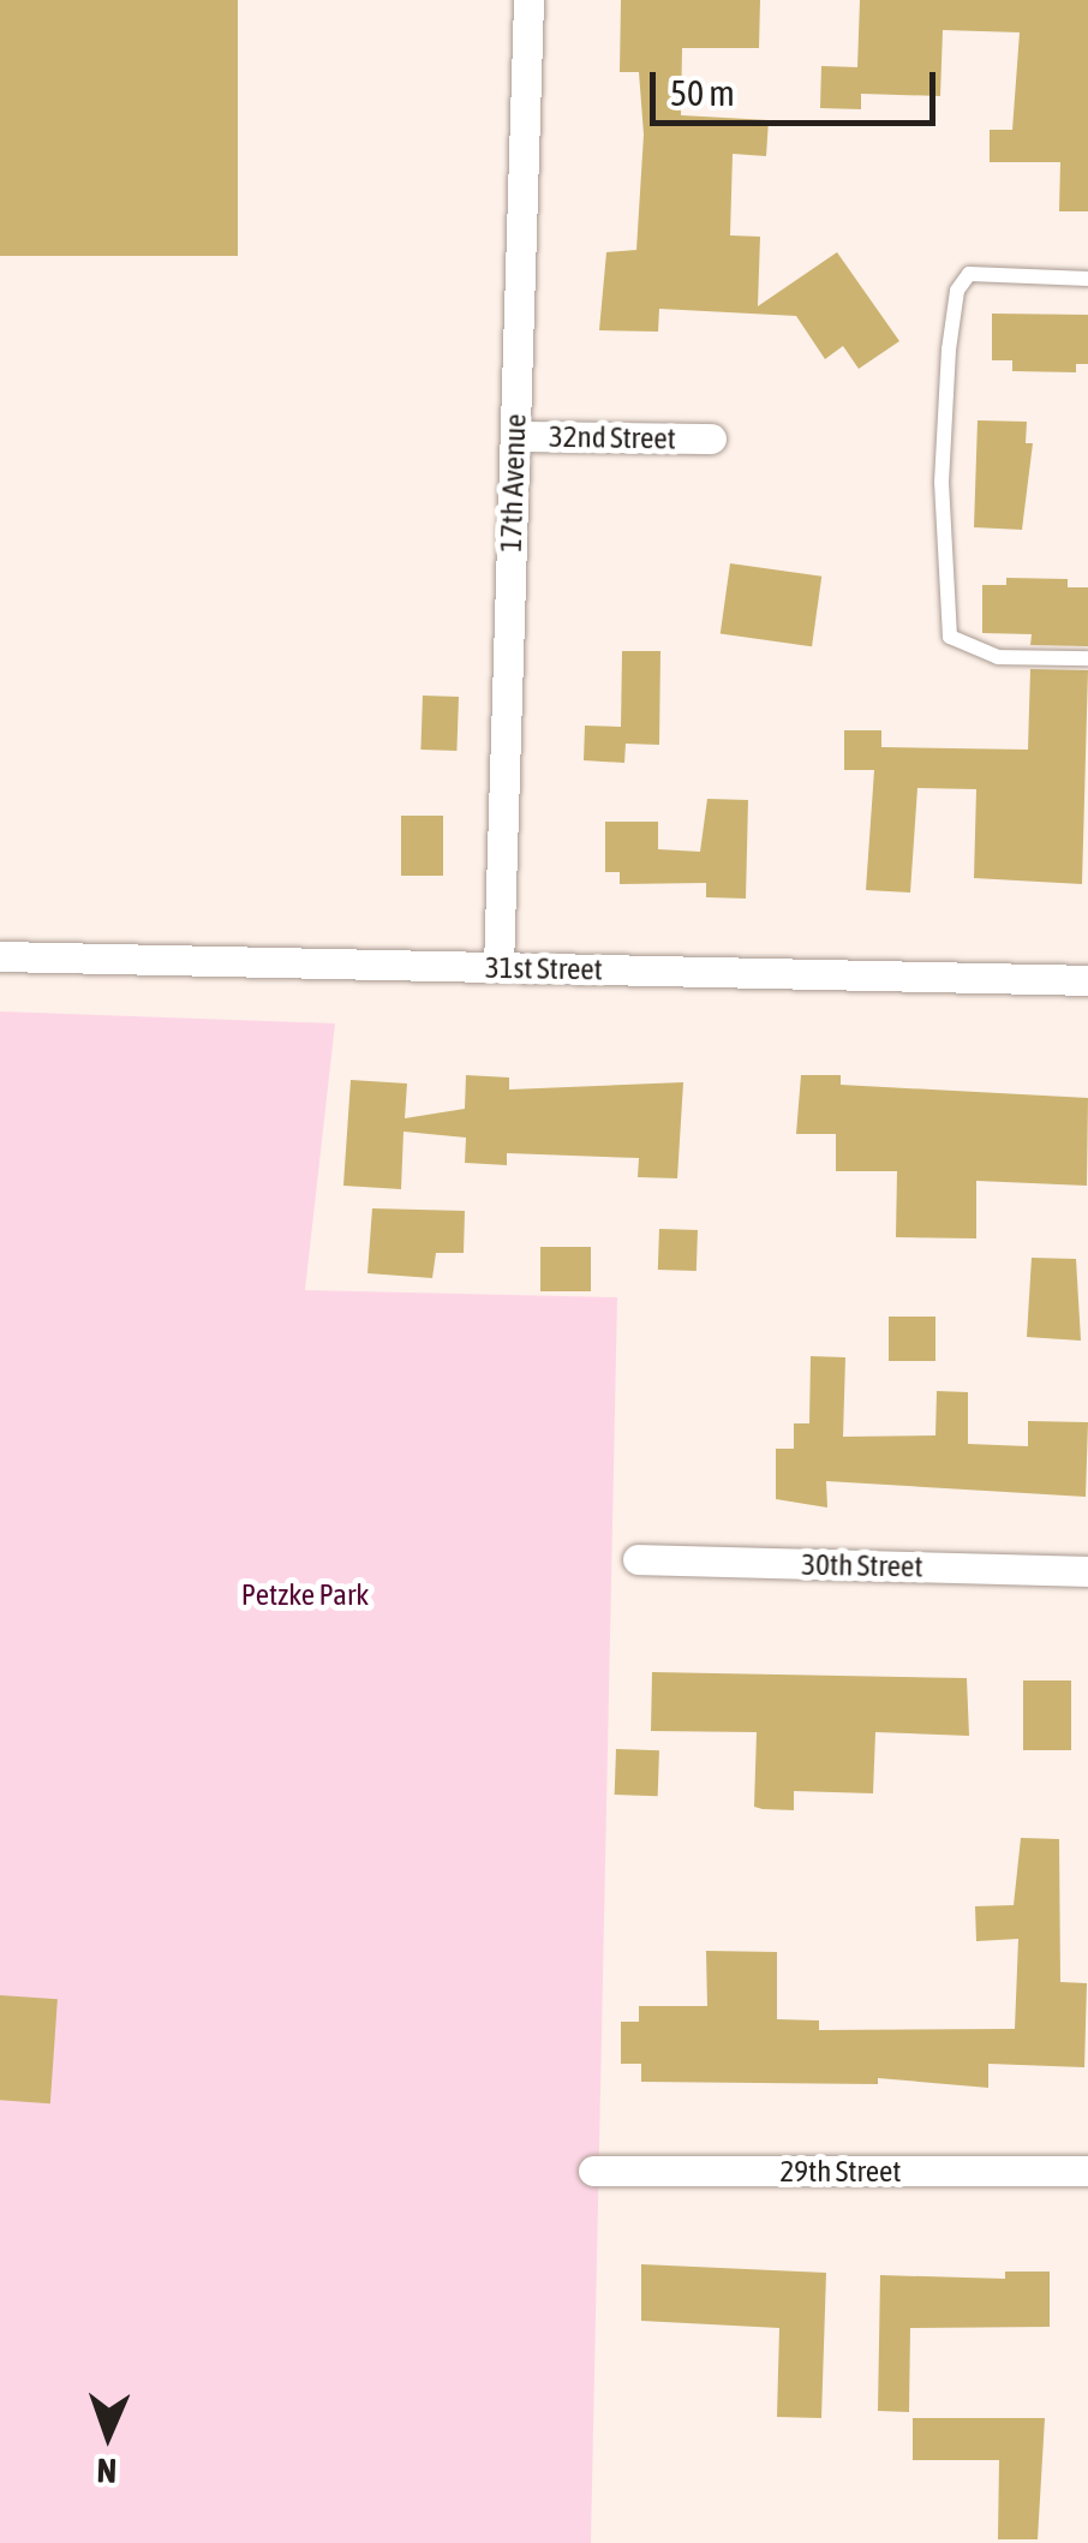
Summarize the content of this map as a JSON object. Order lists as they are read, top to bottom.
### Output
{
  "streets": {
    "street": [
      "32nd Street",
      "17th Avenue",
      "31st Street",
      "30th Street",
      "29th Street"
    ]
  },
  "crossings": [
    ["32nd Street", "17th Avenue"],
    ["17th Avenue", "31st Street"]
  ],
  "parks": ["Petzke Park"],
  "scale_bar": "50 m",
  "north": "bottom"
}
